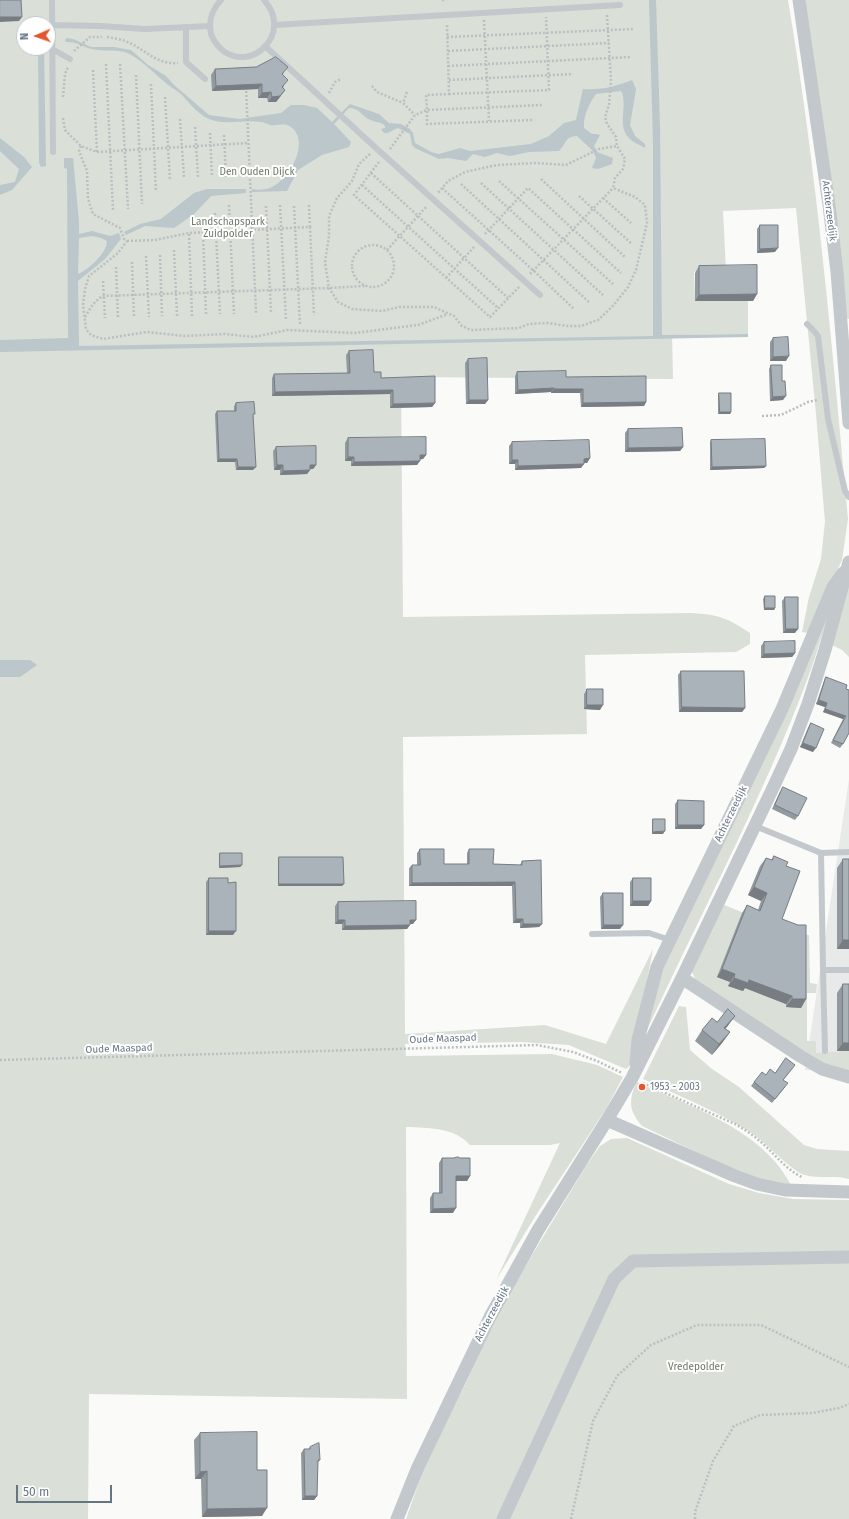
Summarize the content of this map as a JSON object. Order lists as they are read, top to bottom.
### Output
{
  "streets": {
    "street": ["Achterzeedijk"],
    "path": ["Oude Maaspad"]
  },
  "crossings": [
    ["Achterzeedijk", "Oude Maaspad"]
  ],
  "parks": ["Den Ouden Dijck", "Landschapspark Zuidpolder", "Vredepolder"],
  "places": ["1953 - 2003"],
  "scale_bar": "50 m",
  "north": "left"
}
